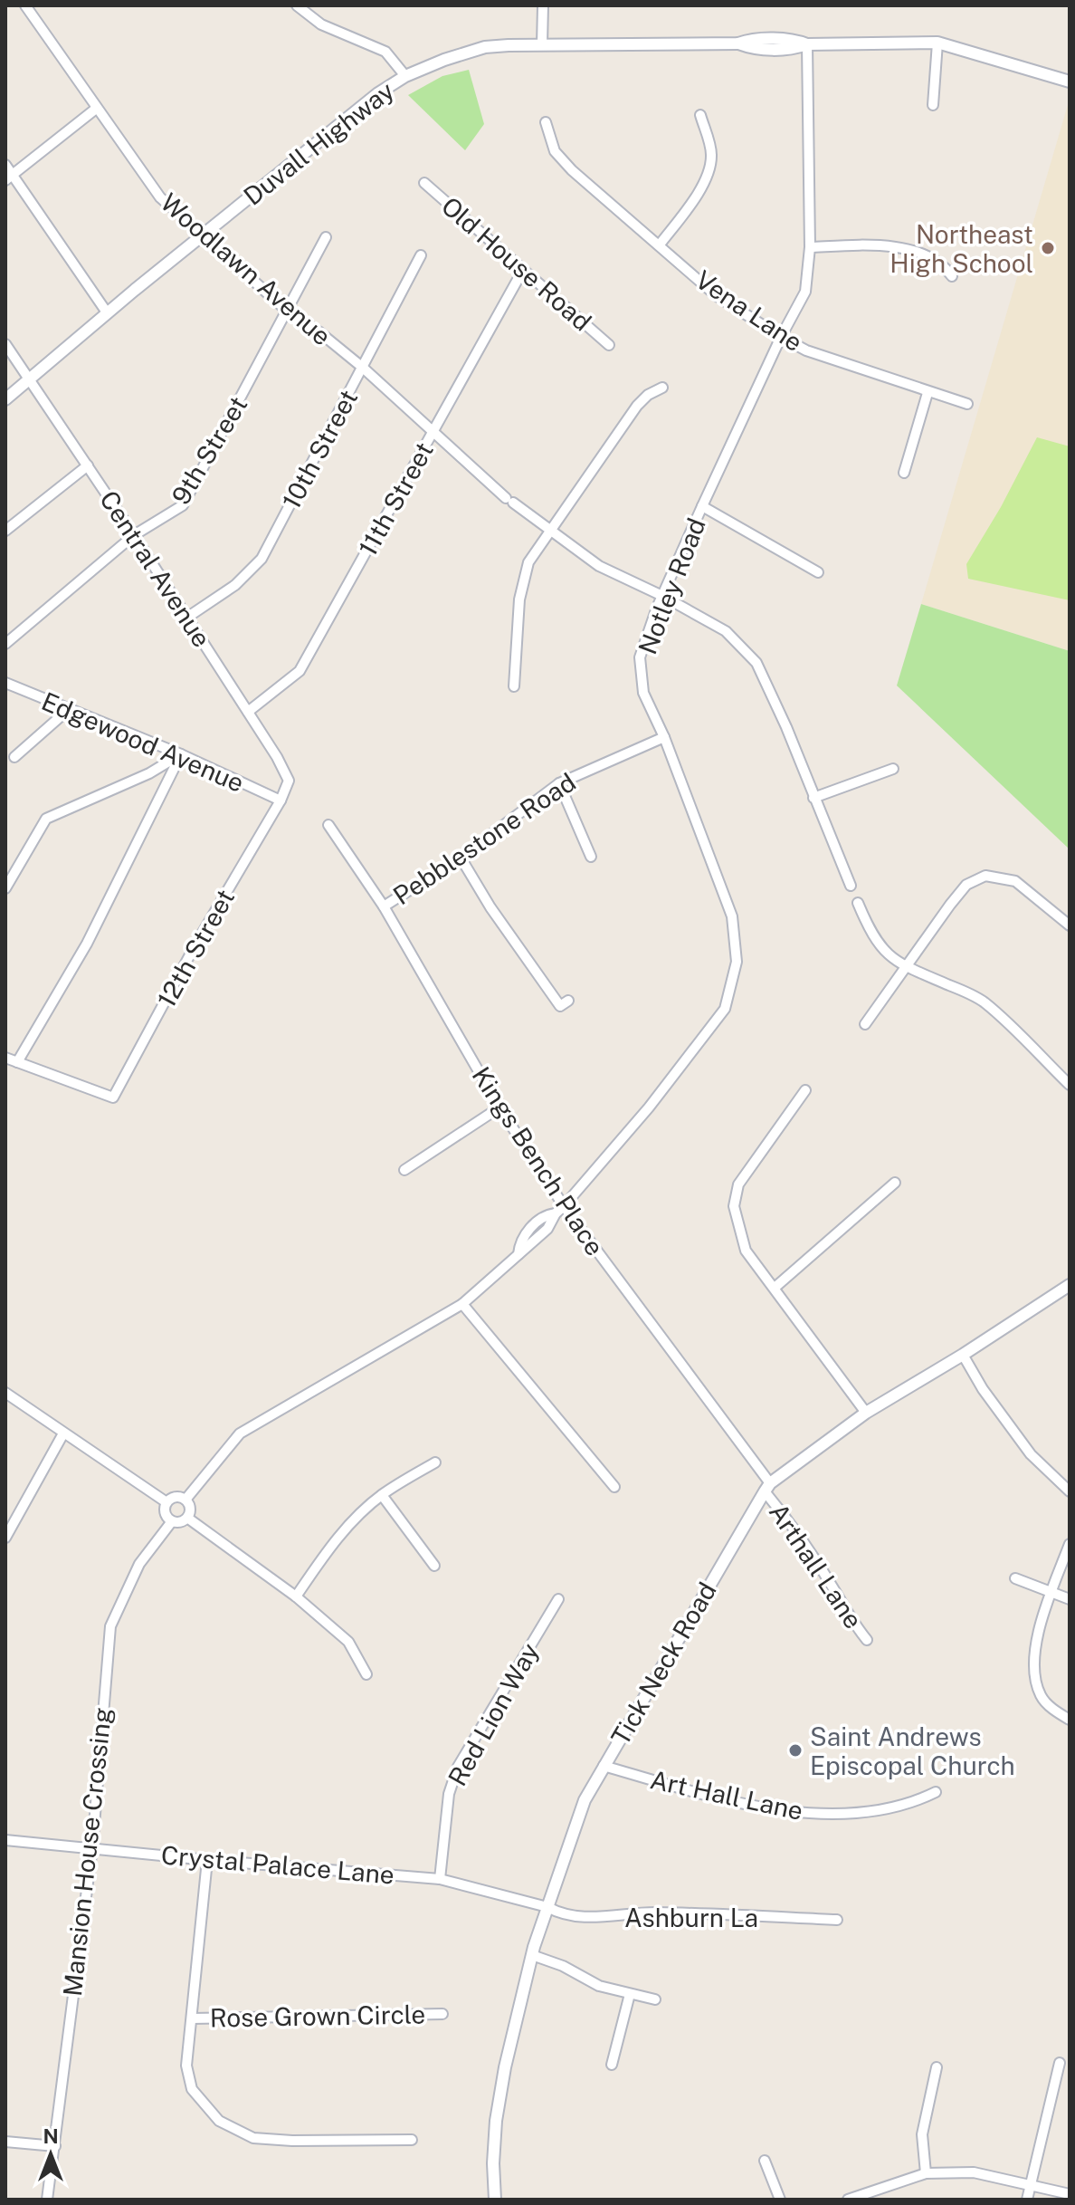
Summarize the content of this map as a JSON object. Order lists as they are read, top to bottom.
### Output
{
  "streets": {
    "street": [
      "Duvall Highway",
      "Old House Road",
      "Woodlawn Avenue",
      "Vena Lane",
      "10th Street",
      "9th Street",
      "11th Street",
      "Central Avenue",
      "Notley Road",
      "Edgewood Avenue",
      "Pebblestone Road",
      "12th Street",
      "Kings Bench Place",
      "Arthall Lane",
      "Tick Neck Road",
      "Red Lion Way",
      "Art Hall Lane",
      "Mansion House Crossing",
      "Crystal Palace Lane",
      "Ashburn La",
      "Rose Grown Circle"
    ]
  },
  "crossings": [
    ["Duvall Highway", "Woodlawn Avenue"],
    ["Duvall Highway", "Central Avenue"],
    ["Duvall Highway", "Notley Road"],
    ["Old House Road", "11th Street"],
    ["Woodlawn Avenue", "10th Street"],
    ["Woodlawn Avenue", "9th Street"],
    ["Woodlawn Avenue", "11th Street"],
    ["Woodlawn Avenue", "Notley Road"],
    ["Vena Lane", "Notley Road"],
    ["10th Street", "Central Avenue"],
    ["9th Street", "Central Avenue"],
    ["11th Street", "Central Avenue"],
    ["Central Avenue", "Edgewood Avenue"],
    ["Central Avenue", "12th Street"],
    ["Notley Road", "Pebblestone Road"],
    ["Notley Road", "Kings Bench Place"],
    ["Edgewood Avenue", "12th Street"],
    ["Pebblestone Road", "Kings Bench Place"],
    ["Kings Bench Place", "Arthall Lane"],
    ["Kings Bench Place", "Tick Neck Road"],
    ["Arthall Lane", "Tick Neck Road"],
    ["Tick Neck Road", "Art Hall Lane"],
    ["Tick Neck Road", "Crystal Palace Lane"],
    ["Tick Neck Road", "Ashburn La"],
    ["Red Lion Way", "Crystal Palace Lane"],
    ["Mansion House Crossing", "Crystal Palace Lane"],
    ["Crystal Palace Lane", "Ashburn La"]
  ],
  "places": ["Northeast High School", "Saint Andrews Episcopal Church"],
  "north": "top"
}
